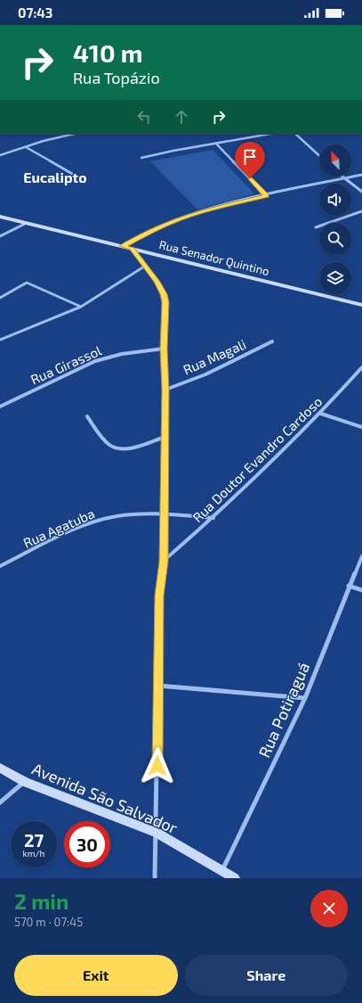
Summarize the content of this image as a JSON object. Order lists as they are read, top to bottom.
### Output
{
  "streets": {
    "street": [
      "Rua Senador Quintino",
      "Rua Magali",
      "Rua Girassol",
      "Rua Doutor Evandro Cardoso",
      "Rua Agatuba",
      "Rua Potiraguá",
      "Avenida São Salvador"
    ]
  },
  "crossings": [
    ["Rua Doutor Evandro Cardoso", "Rua Agatuba"],
    ["Rua Potiraguá", "Avenida São Salvador"]
  ],
  "districts": ["Eucalipto"],
  "north": "top left",
  "page": {
    "status": "07:43",
    "turn": ["410 m", "Rua Topázio"],
    "speed": "27 km/h",
    "limit": "30",
    "heading": ["2 min", "570 m · 07:45"],
    "buttons": ["Exit", "Share"]
  }
}
